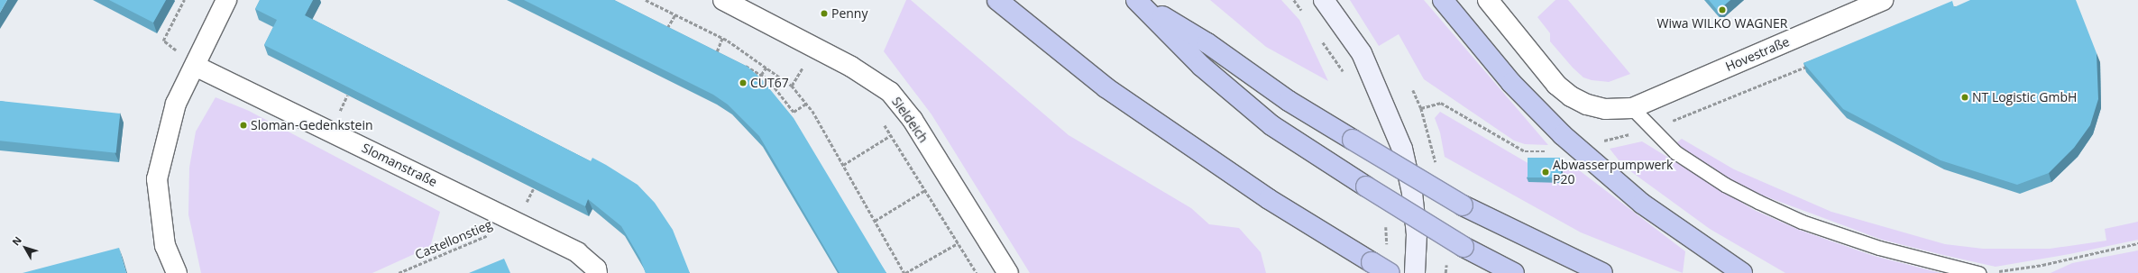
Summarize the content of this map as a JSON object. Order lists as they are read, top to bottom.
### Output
{
  "streets": {
    "street": ["Hovestraße", "Sieldeich", "Slomanstraße"],
    "path": ["Castellonstieg"]
  },
  "crossings": [
    ["Slomanstraße", "Castellonstieg"]
  ],
  "places": [
    "Wiwa WILKO WAGNER",
    "Penny",
    "CUT67",
    "NT Logistic GmbH",
    "Sloman-Gedenkstein",
    "Abwasserpumpwerk P20"
  ],
  "north": "top left"
}
